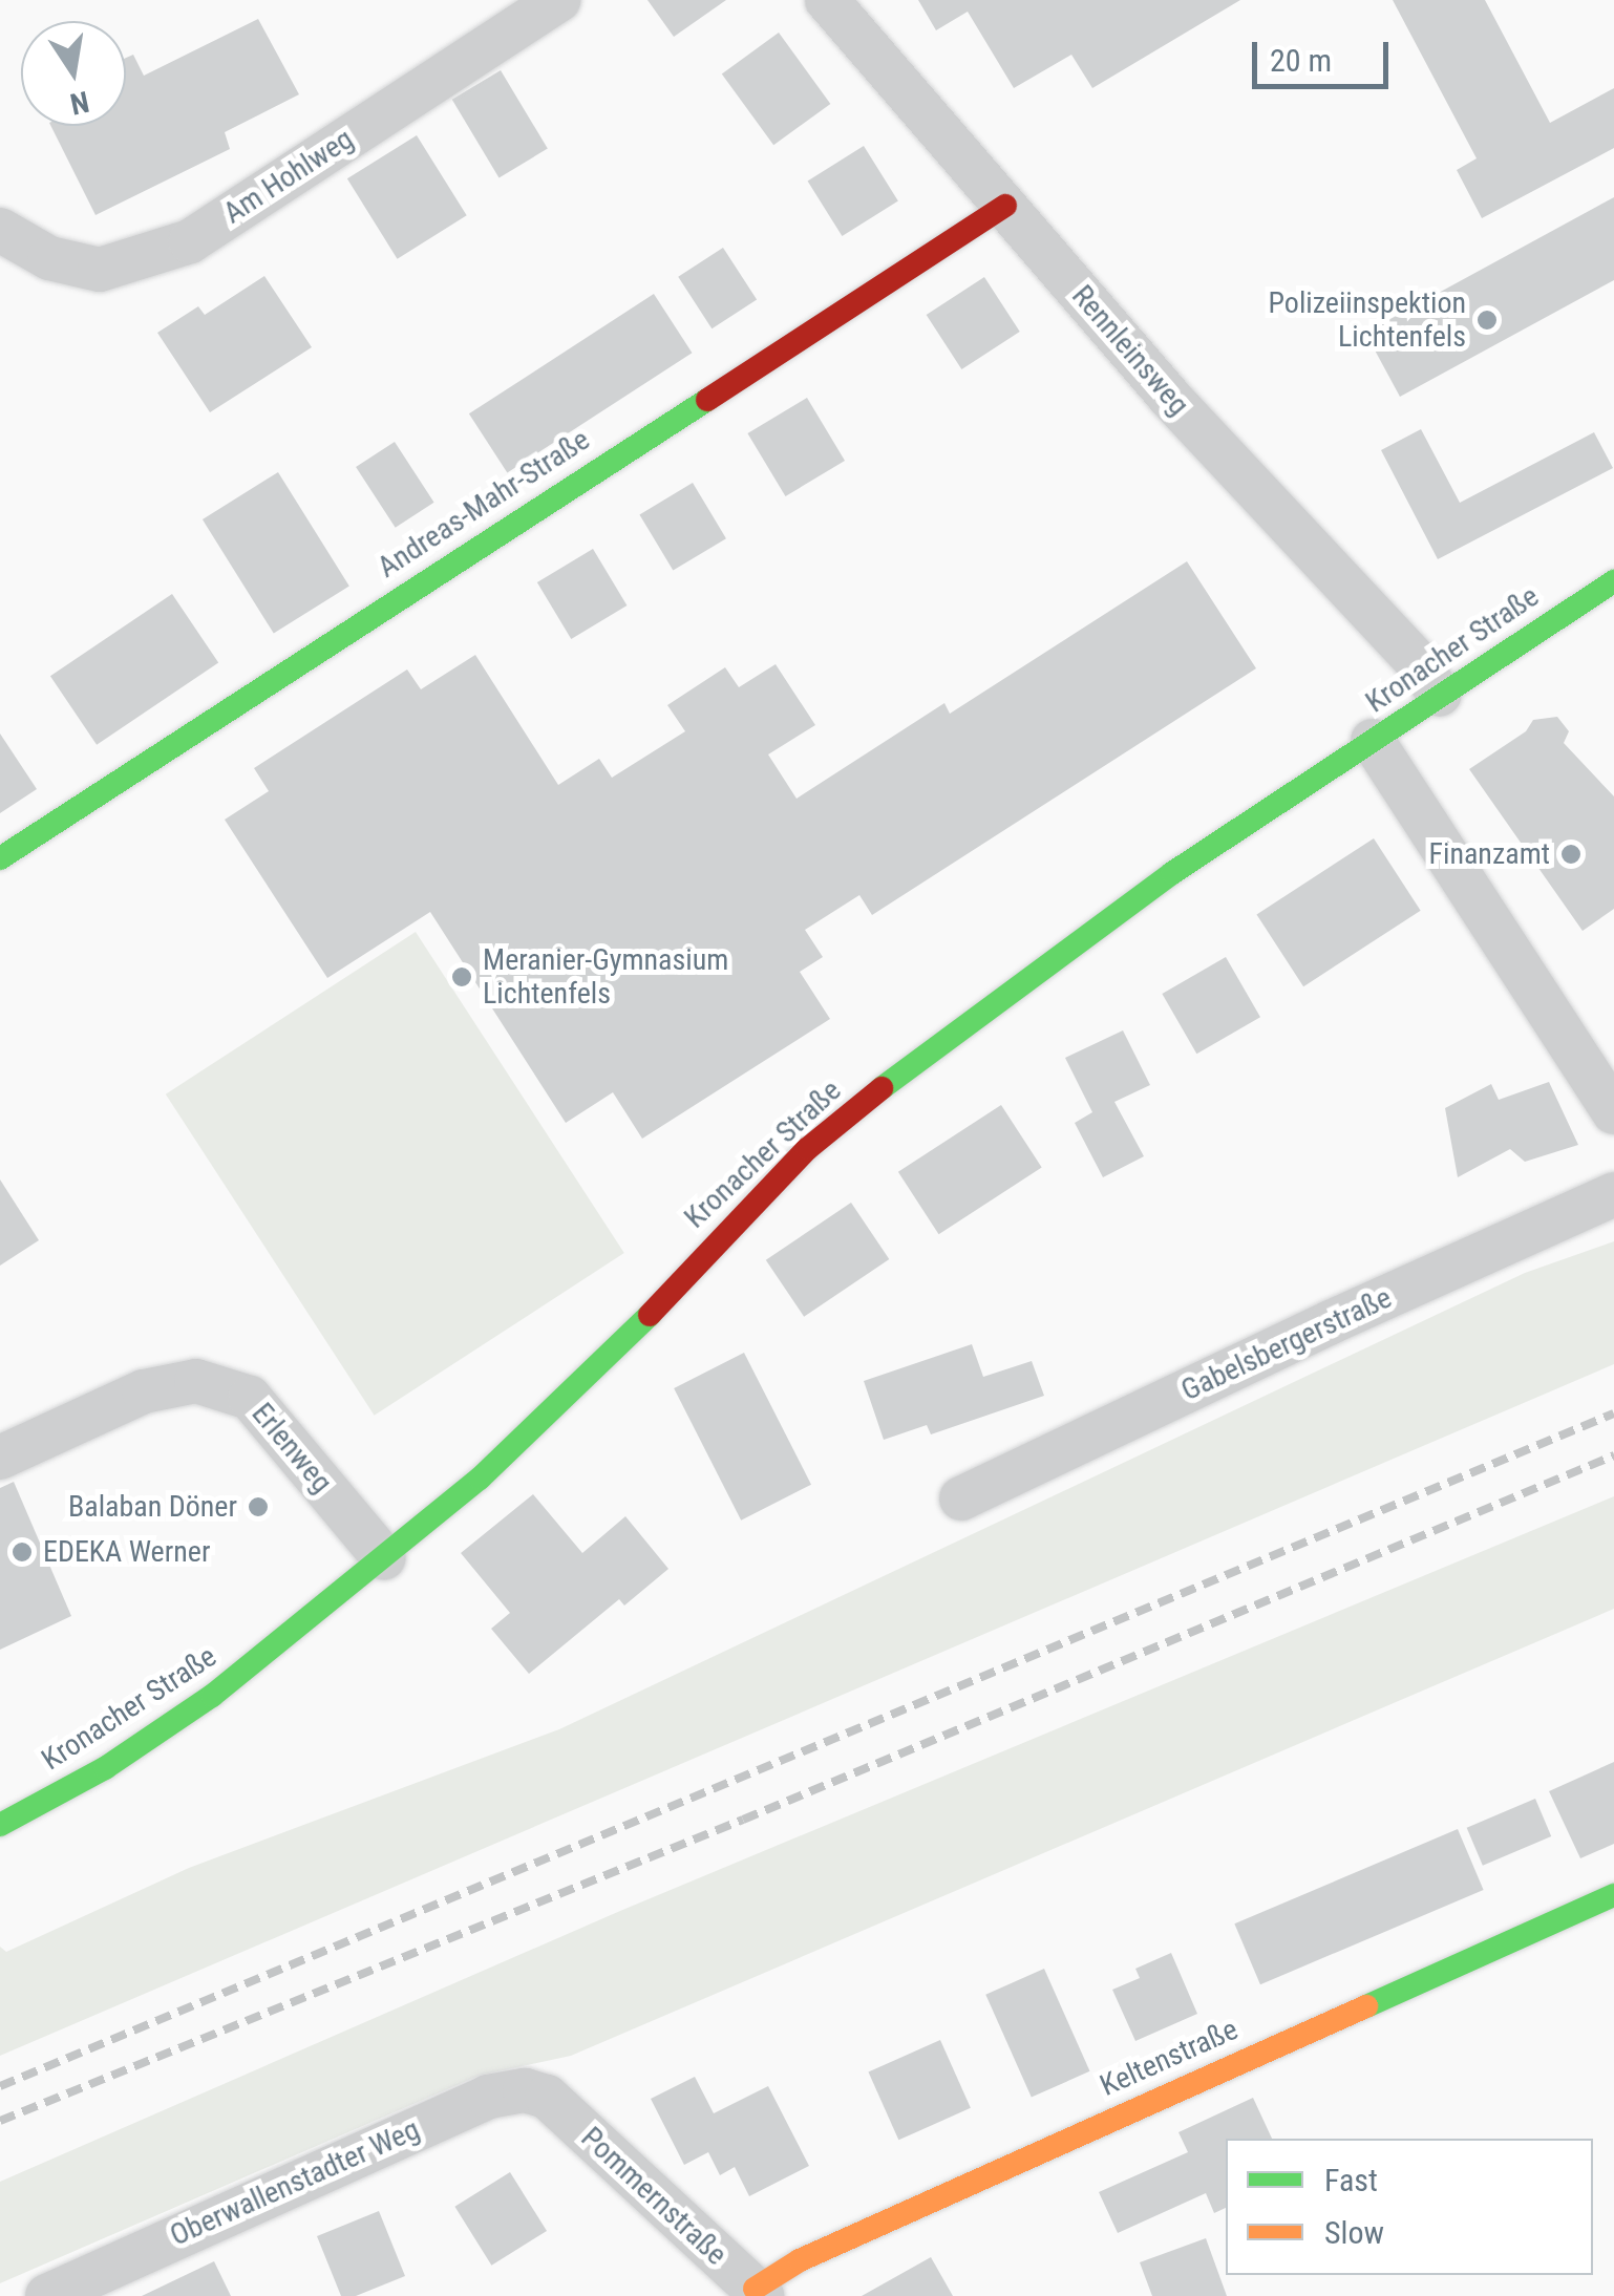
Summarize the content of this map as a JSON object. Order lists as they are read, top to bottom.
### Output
{
  "streets": {
    "street": [
      "Am Hohlweg",
      "Rennleinsweg",
      "Andreas-Mahr-Straße",
      "Kronacher Straße",
      "Gabelsbergerstraße",
      "Erlenweg",
      "Keltenstraße",
      "Oberwallenstadter Weg",
      "Pommernstraße"
    ]
  },
  "crossings": [
    ["Rennleinsweg", "Andreas-Mahr-Straße"],
    ["Rennleinsweg", "Kronacher Straße"],
    ["Kronacher Straße", "Erlenweg"],
    ["Keltenstraße", "Pommernstraße"],
    ["Oberwallenstadter Weg", "Pommernstraße"]
  ],
  "places": [
    "Polizeiinspektion Lichtenfels",
    "Finanzamt",
    "Meranier-Gymnasium Lichtenfels",
    "Balaban Döner",
    "EDEKA Werner"
  ],
  "legend": ["Fast", "Slow"],
  "scale_bar": "20 m",
  "north": "bottom"
}
